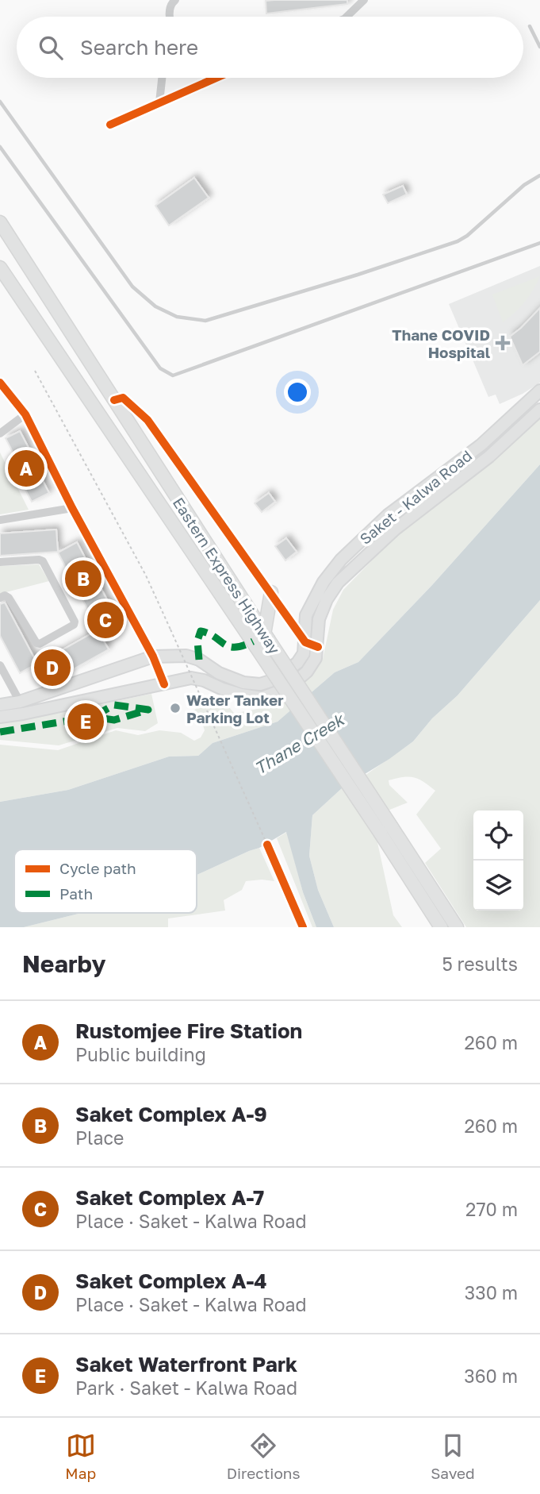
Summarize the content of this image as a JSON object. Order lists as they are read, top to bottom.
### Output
{
  "streets": {
    "highway": ["Eastern Express Highway"],
    "main road": ["Saket - Kalwa Road"]
  },
  "water": ["Thane Creek"],
  "places": {
    "health": ["Thane COVID Hospital"],
    "other": ["Water Tanker Parking Lot"]
  },
  "legend": ["Cycle path", "Path"],
  "page": {
    "search": "Search here",
    "pins": [
      "A",
      "B",
      "C",
      "D",
      "E"
    ],
    "heading": ["Nearby", "5 results"],
    "list": [
      {
        "mark": "A",
        "name": "Rustomjee Fire Station",
        "note": "Public building",
        "value": "260 m"
      },
      {
        "mark": "B",
        "name": "Saket Complex A-9",
        "note": "Place",
        "value": "260 m"
      },
      {
        "mark": "C",
        "name": "Saket Complex A-7",
        "note": "Place · Saket - Kalwa Road",
        "value": "270 m"
      },
      {
        "mark": "D",
        "name": "Saket Complex A-4",
        "note": "Place · Saket - Kalwa Road",
        "value": "330 m"
      },
      {
        "mark": "E",
        "name": "Saket Waterfront Park",
        "note": "Park · Saket - Kalwa Road",
        "value": "360 m"
      }
    ],
    "nav": ["Map", "Directions", "Saved"]
  }
}
